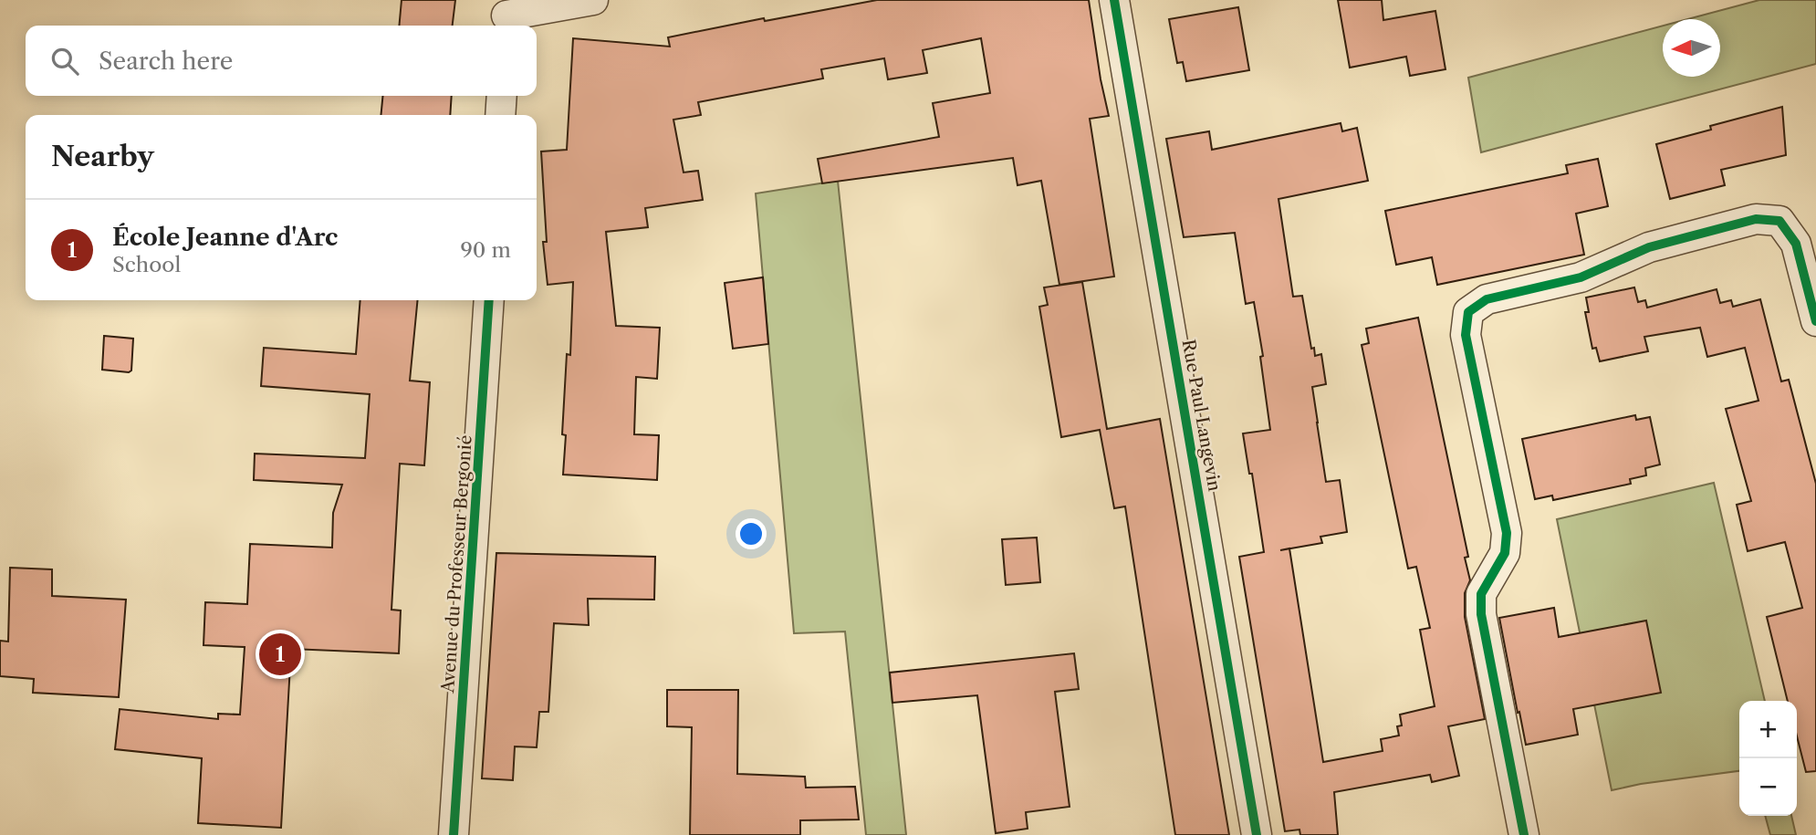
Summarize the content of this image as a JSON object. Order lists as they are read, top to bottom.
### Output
{
  "streets": {
    "street": ["Rue Paul Langevin", "Avenue du Professeur Bergonié"]
  },
  "north": "left",
  "page": {
    "search": "Search here",
    "heading": "Nearby",
    "list": [
      {
        "mark": "1",
        "name": "École Jeanne d'Arc",
        "note": "School",
        "value": "90 m"
      }
    ],
    "pins": "1",
    "map_buttons": ["+", "−"]
  }
}
